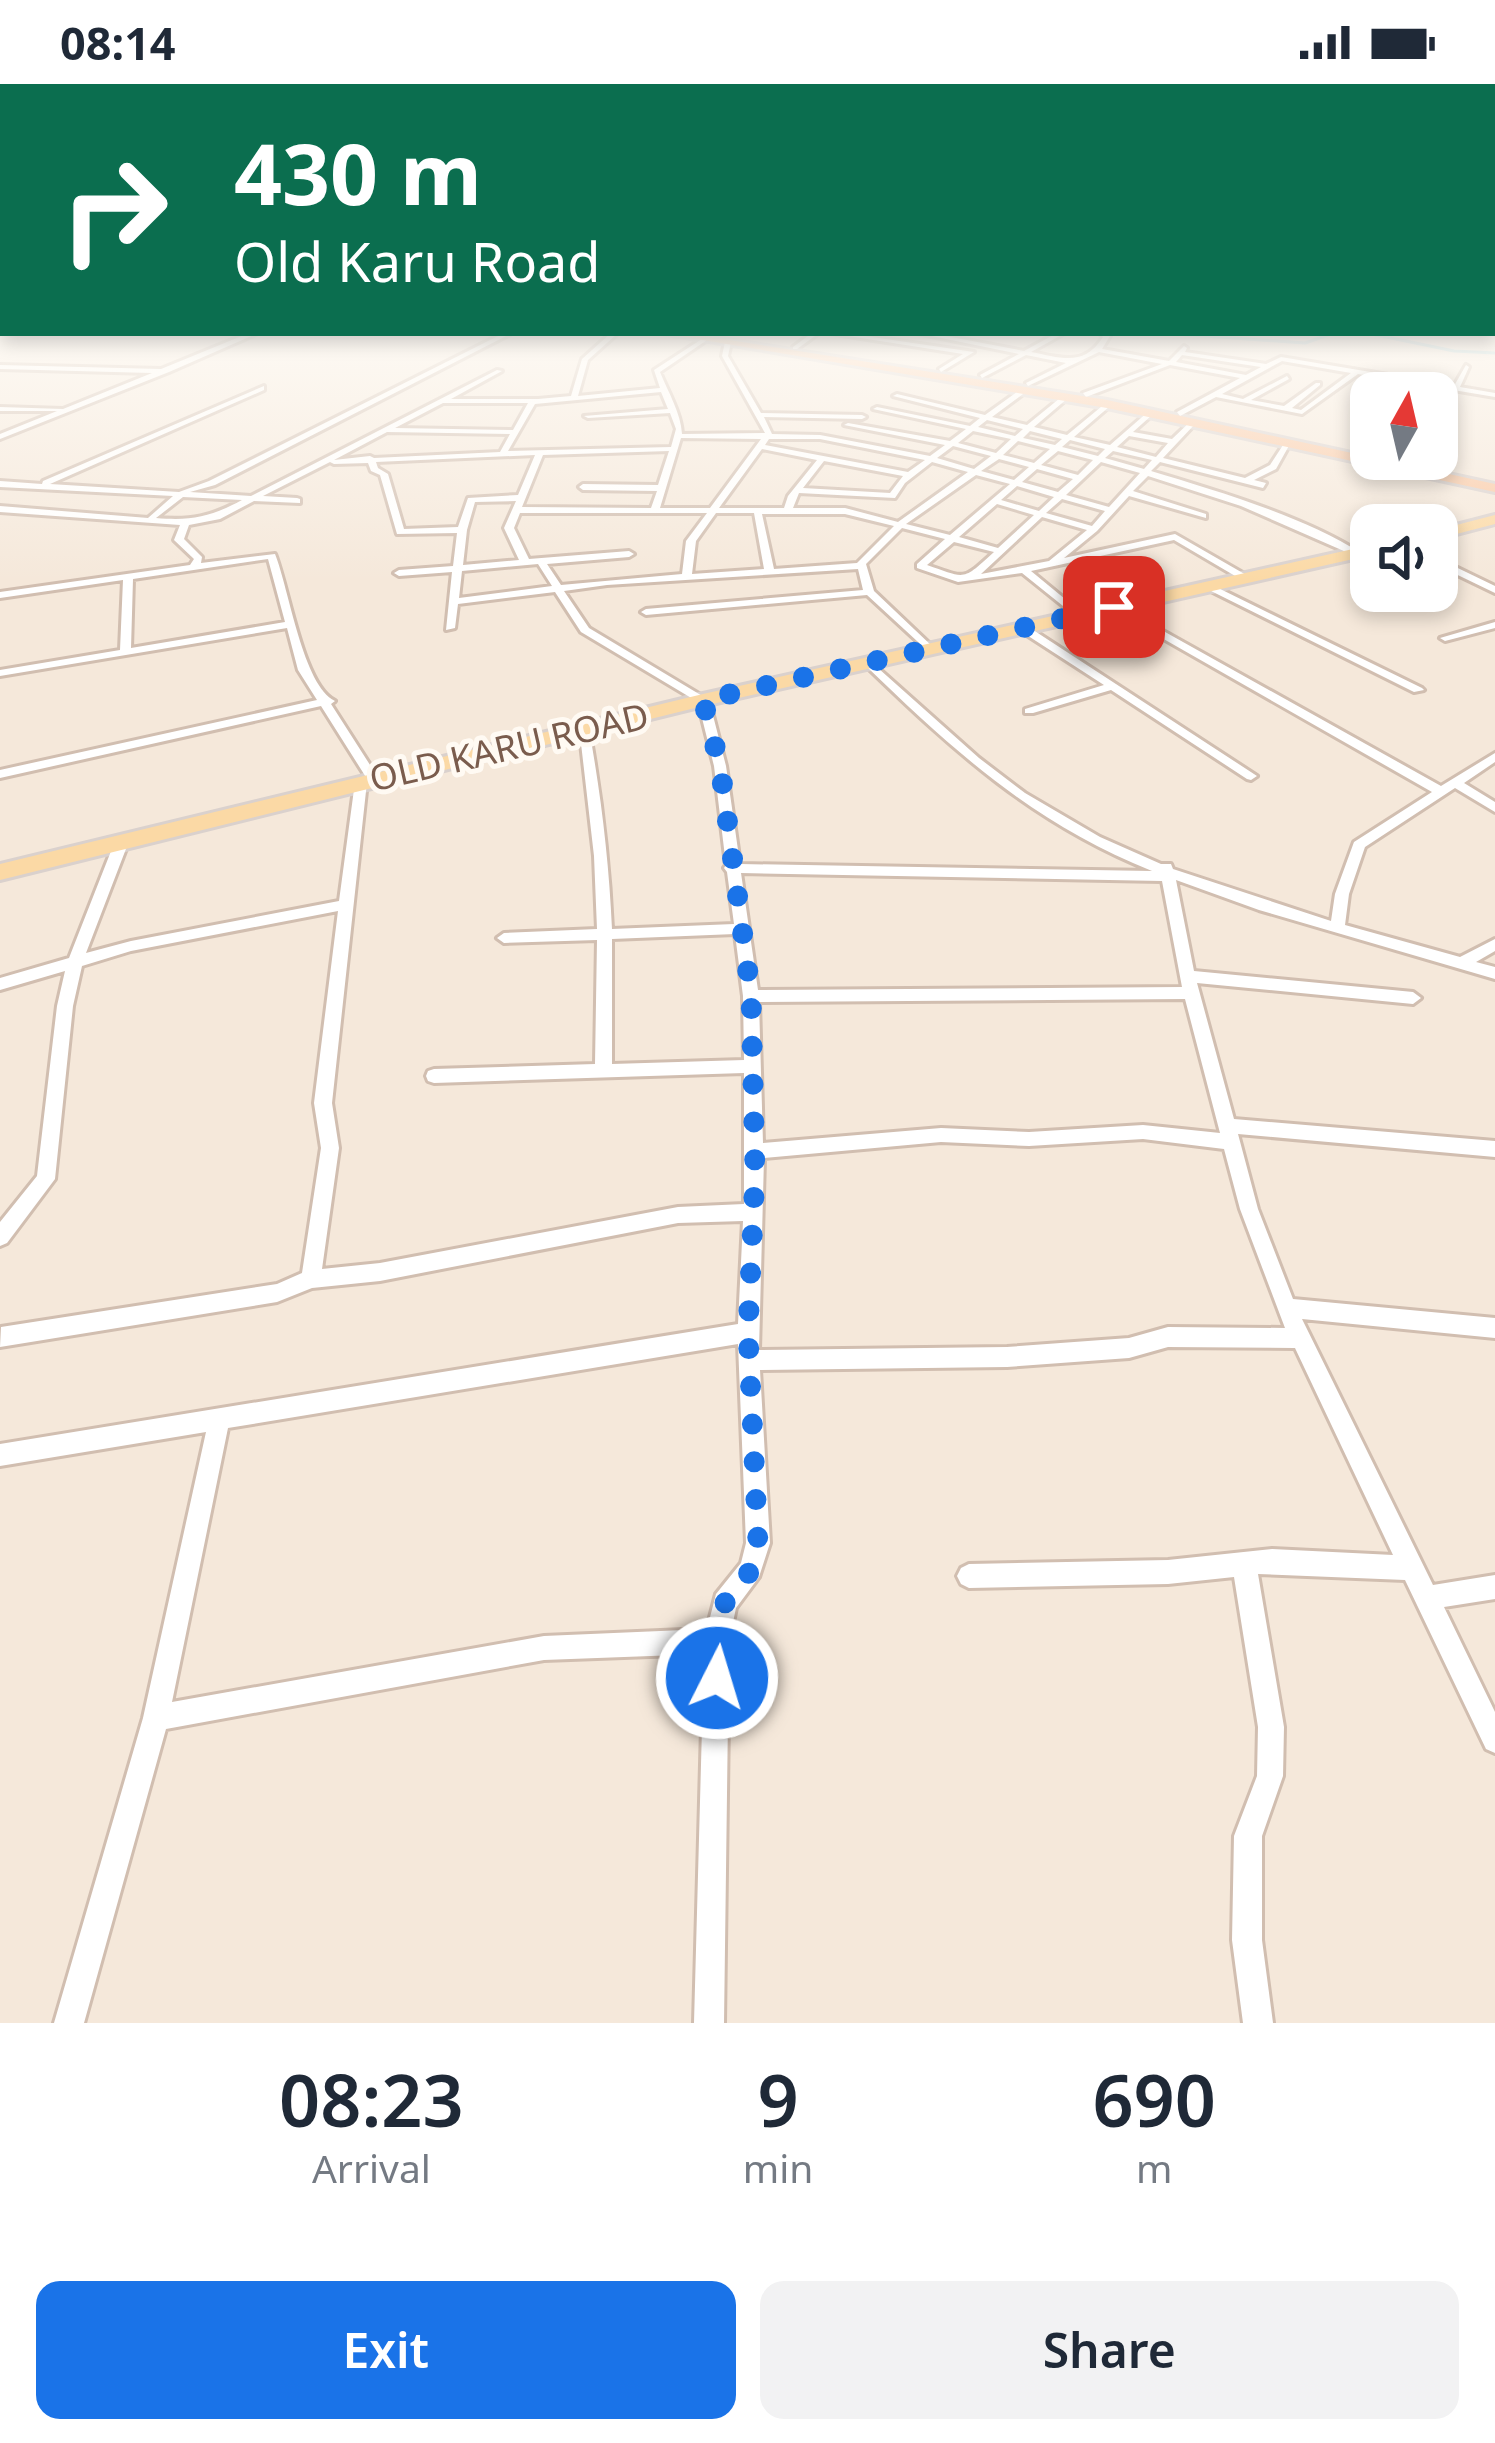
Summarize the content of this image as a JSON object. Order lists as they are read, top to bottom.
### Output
{
  "streets": {
    "main road": ["OLD KARU ROAD"]
  },
  "north": "top",
  "page": {
    "status": "08:14",
    "turn": ["430 m", "Old Karu Road"],
    "eta": [
      "08:23",
      "Arrival",
      "9",
      "min",
      "690",
      "m"
    ],
    "buttons": ["Exit", "Share"]
  }
}
